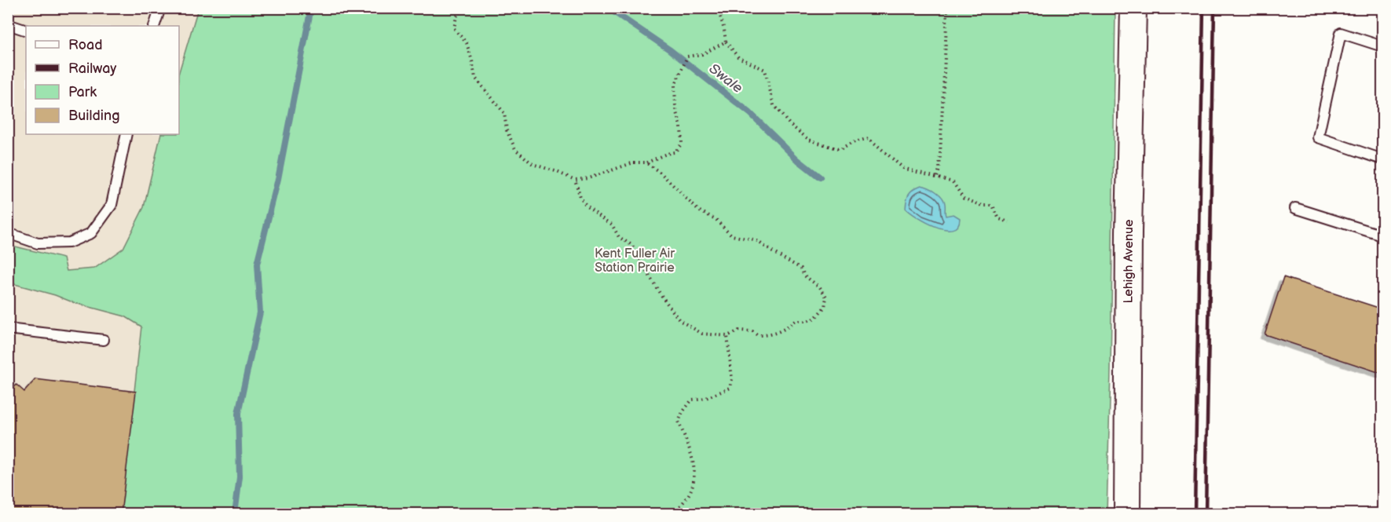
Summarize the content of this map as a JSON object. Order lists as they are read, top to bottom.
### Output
{
  "streets": {
    "street": ["Lehigh Avenue"]
  },
  "water": ["Swale"],
  "parks": ["Kent Fuller Air Station Prairie"],
  "legend": [
    "Road",
    "Railway",
    "Park",
    "Building"
  ]
}
